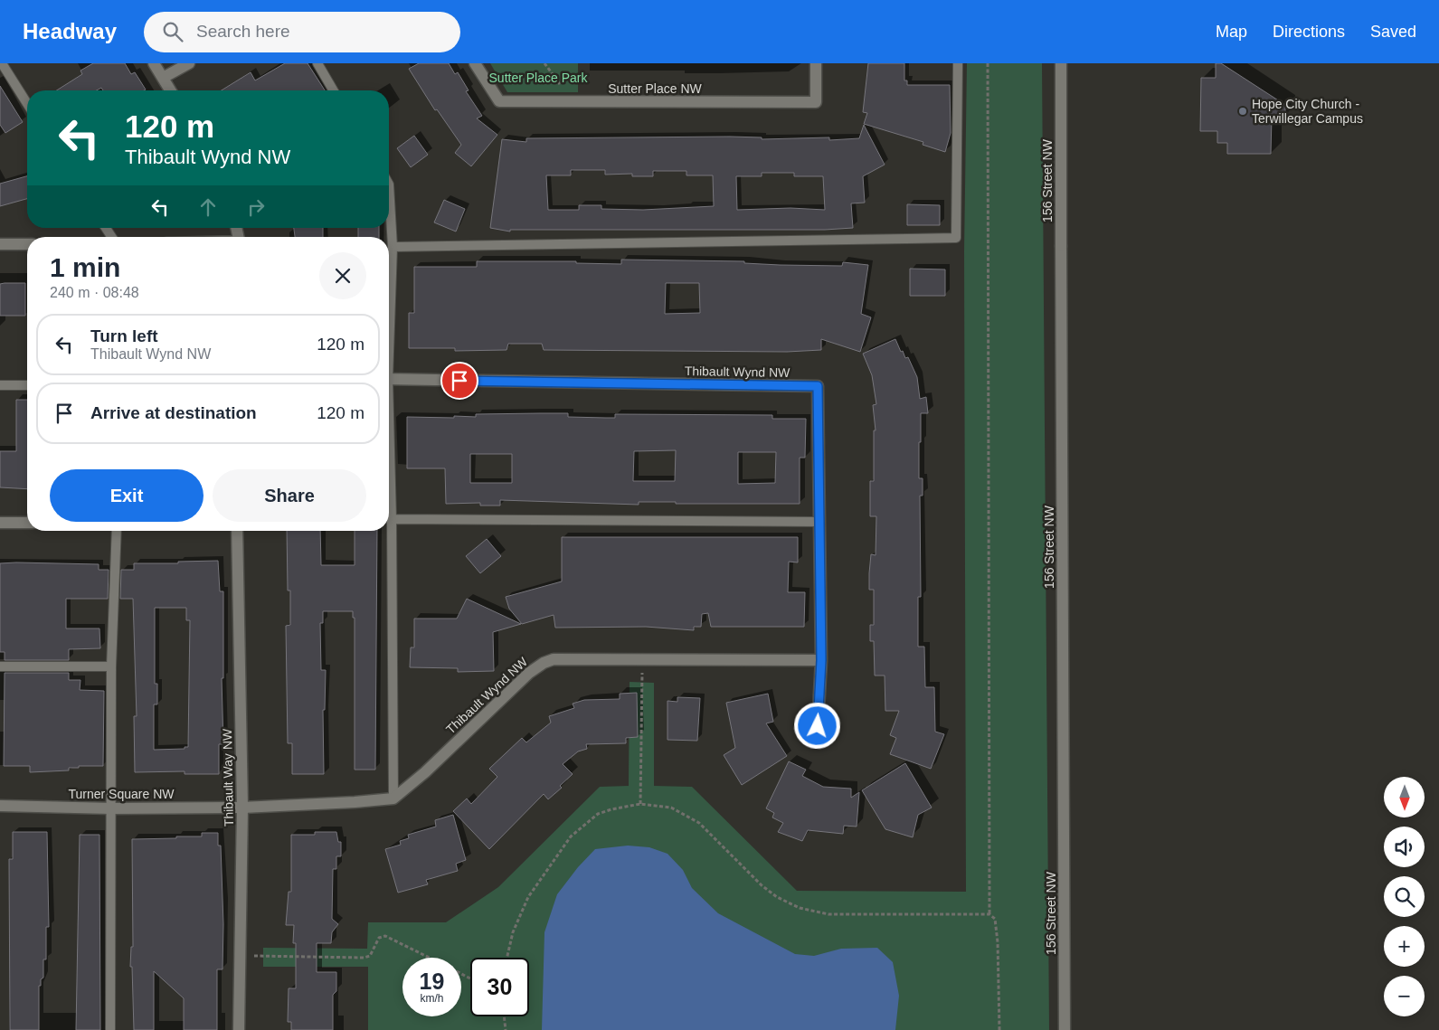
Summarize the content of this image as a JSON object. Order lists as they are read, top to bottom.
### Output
{
  "streets": {
    "street": [
      "Sutter Place NW",
      "156 Street NW",
      "Thibault Wynd NW",
      "Thibault Way NW",
      "Turner Square NW"
    ]
  },
  "crossings": [
    ["Thibault Way NW", "Turner Square NW"]
  ],
  "parks": ["Sutter Place Park"],
  "places": ["Hope City Church - Terwillegar Campus"],
  "north": "bottom",
  "page": {
    "header": "Headway",
    "search": "Search here",
    "nav": ["Map", "Directions", "Saved"],
    "turn": ["120 m", "Thibault Wynd NW"],
    "heading": ["1 min", "240 m · 08:48"],
    "list": [
      {
        "name": "Turn left",
        "note": "Thibault Wynd NW",
        "value": "120 m"
      },
      {
        "name": "Arrive at destination",
        "value": "120 m"
      }
    ],
    "buttons": ["Exit", "Share"],
    "map_buttons": ["+", "−"],
    "speed": "19 km/h",
    "limit": "30"
  }
}
